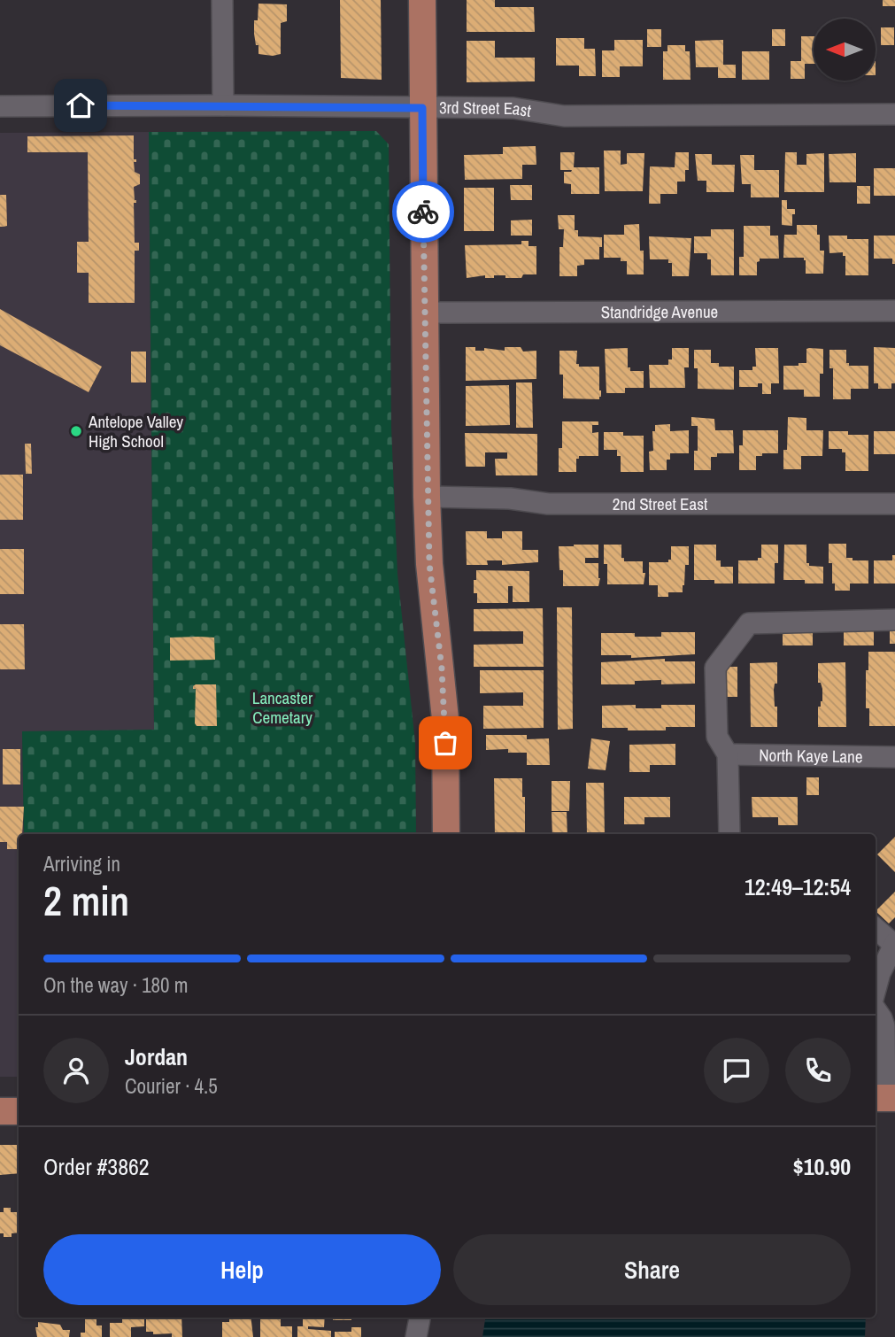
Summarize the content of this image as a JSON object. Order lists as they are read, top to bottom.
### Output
{
  "streets": {
    "street": [
      "3rd Street East",
      "Standridge Avenue",
      "2nd Street East",
      "North Kaye Lane"
    ]
  },
  "parks": ["Lancaster Cemetary"],
  "places": ["Antelope Valley High School"],
  "north": "left",
  "page": {
    "heading": ["2 min", "Arriving in", "12:49–12:54"],
    "panel": [
      "Jordan",
      "Courier · 4.5",
      "Order #3862",
      "$10.90"
    ],
    "bar": "On the way · 180 m",
    "buttons": ["Help", "Share"]
  }
}
